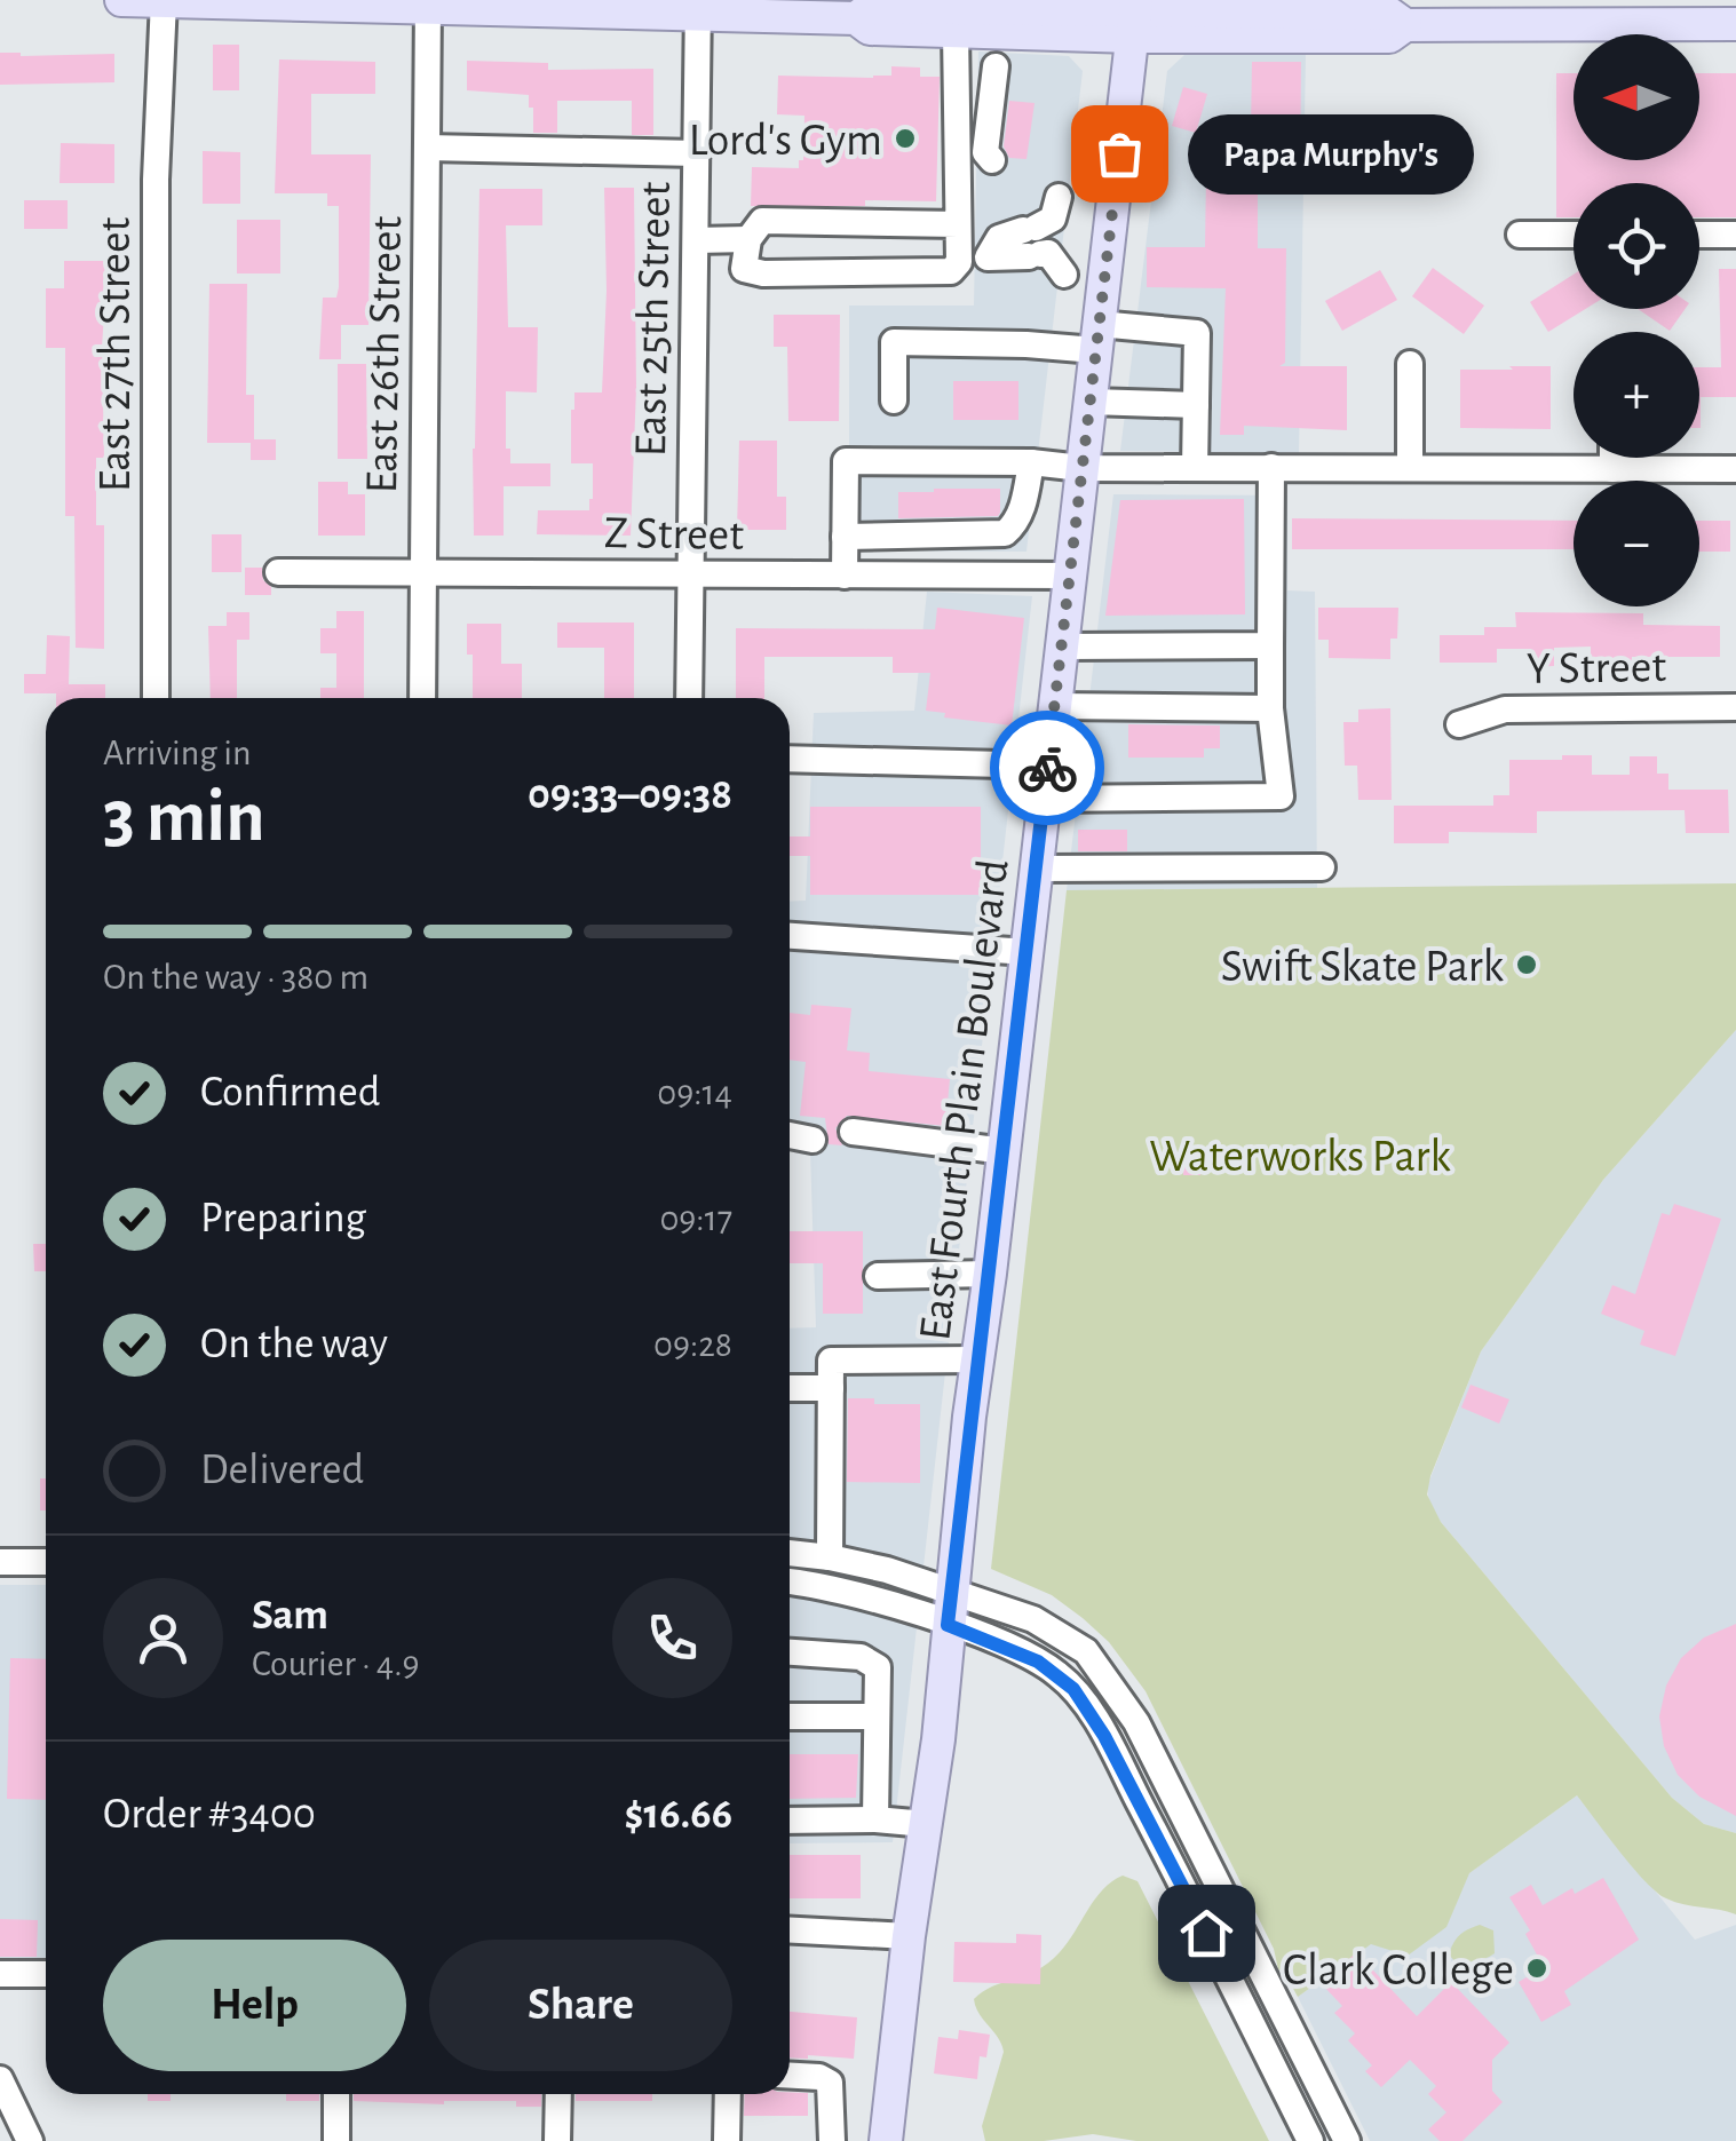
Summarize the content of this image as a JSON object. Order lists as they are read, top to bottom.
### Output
{
  "streets": {
    "main road": ["East Fourth Plain Boulevard"],
    "street": [
      "East 25th Street",
      "East 27th Street",
      "East 26th Street",
      "Z Street",
      "Y Street"
    ]
  },
  "crossings": [
    ["East 25th Street", "Z Street"],
    ["East 26th Street", "Z Street"],
    ["Z Street", "East Fourth Plain Boulevard"]
  ],
  "parks": ["Waterworks Park"],
  "places": [
    "Lord's Gym",
    "Papa Murphy's",
    "Swift Skate Park",
    "Clark College"
  ],
  "north": "left",
  "page": {
    "map_buttons": ["+", "−"],
    "bubble": "Papa Murphy's",
    "heading": ["3 min", "Arriving in", "09:33–09:38"],
    "panel": [
      "Sam",
      "Courier · 4.9",
      "Order #3400",
      "$16.66"
    ],
    "bar": "On the way · 380 m",
    "list": [
      ["Confirmed", "09:14"],
      ["Preparing", "09:17"],
      ["On the way", "09:28"],
      "Delivered"
    ],
    "buttons": ["Help", "Share"]
  }
}
